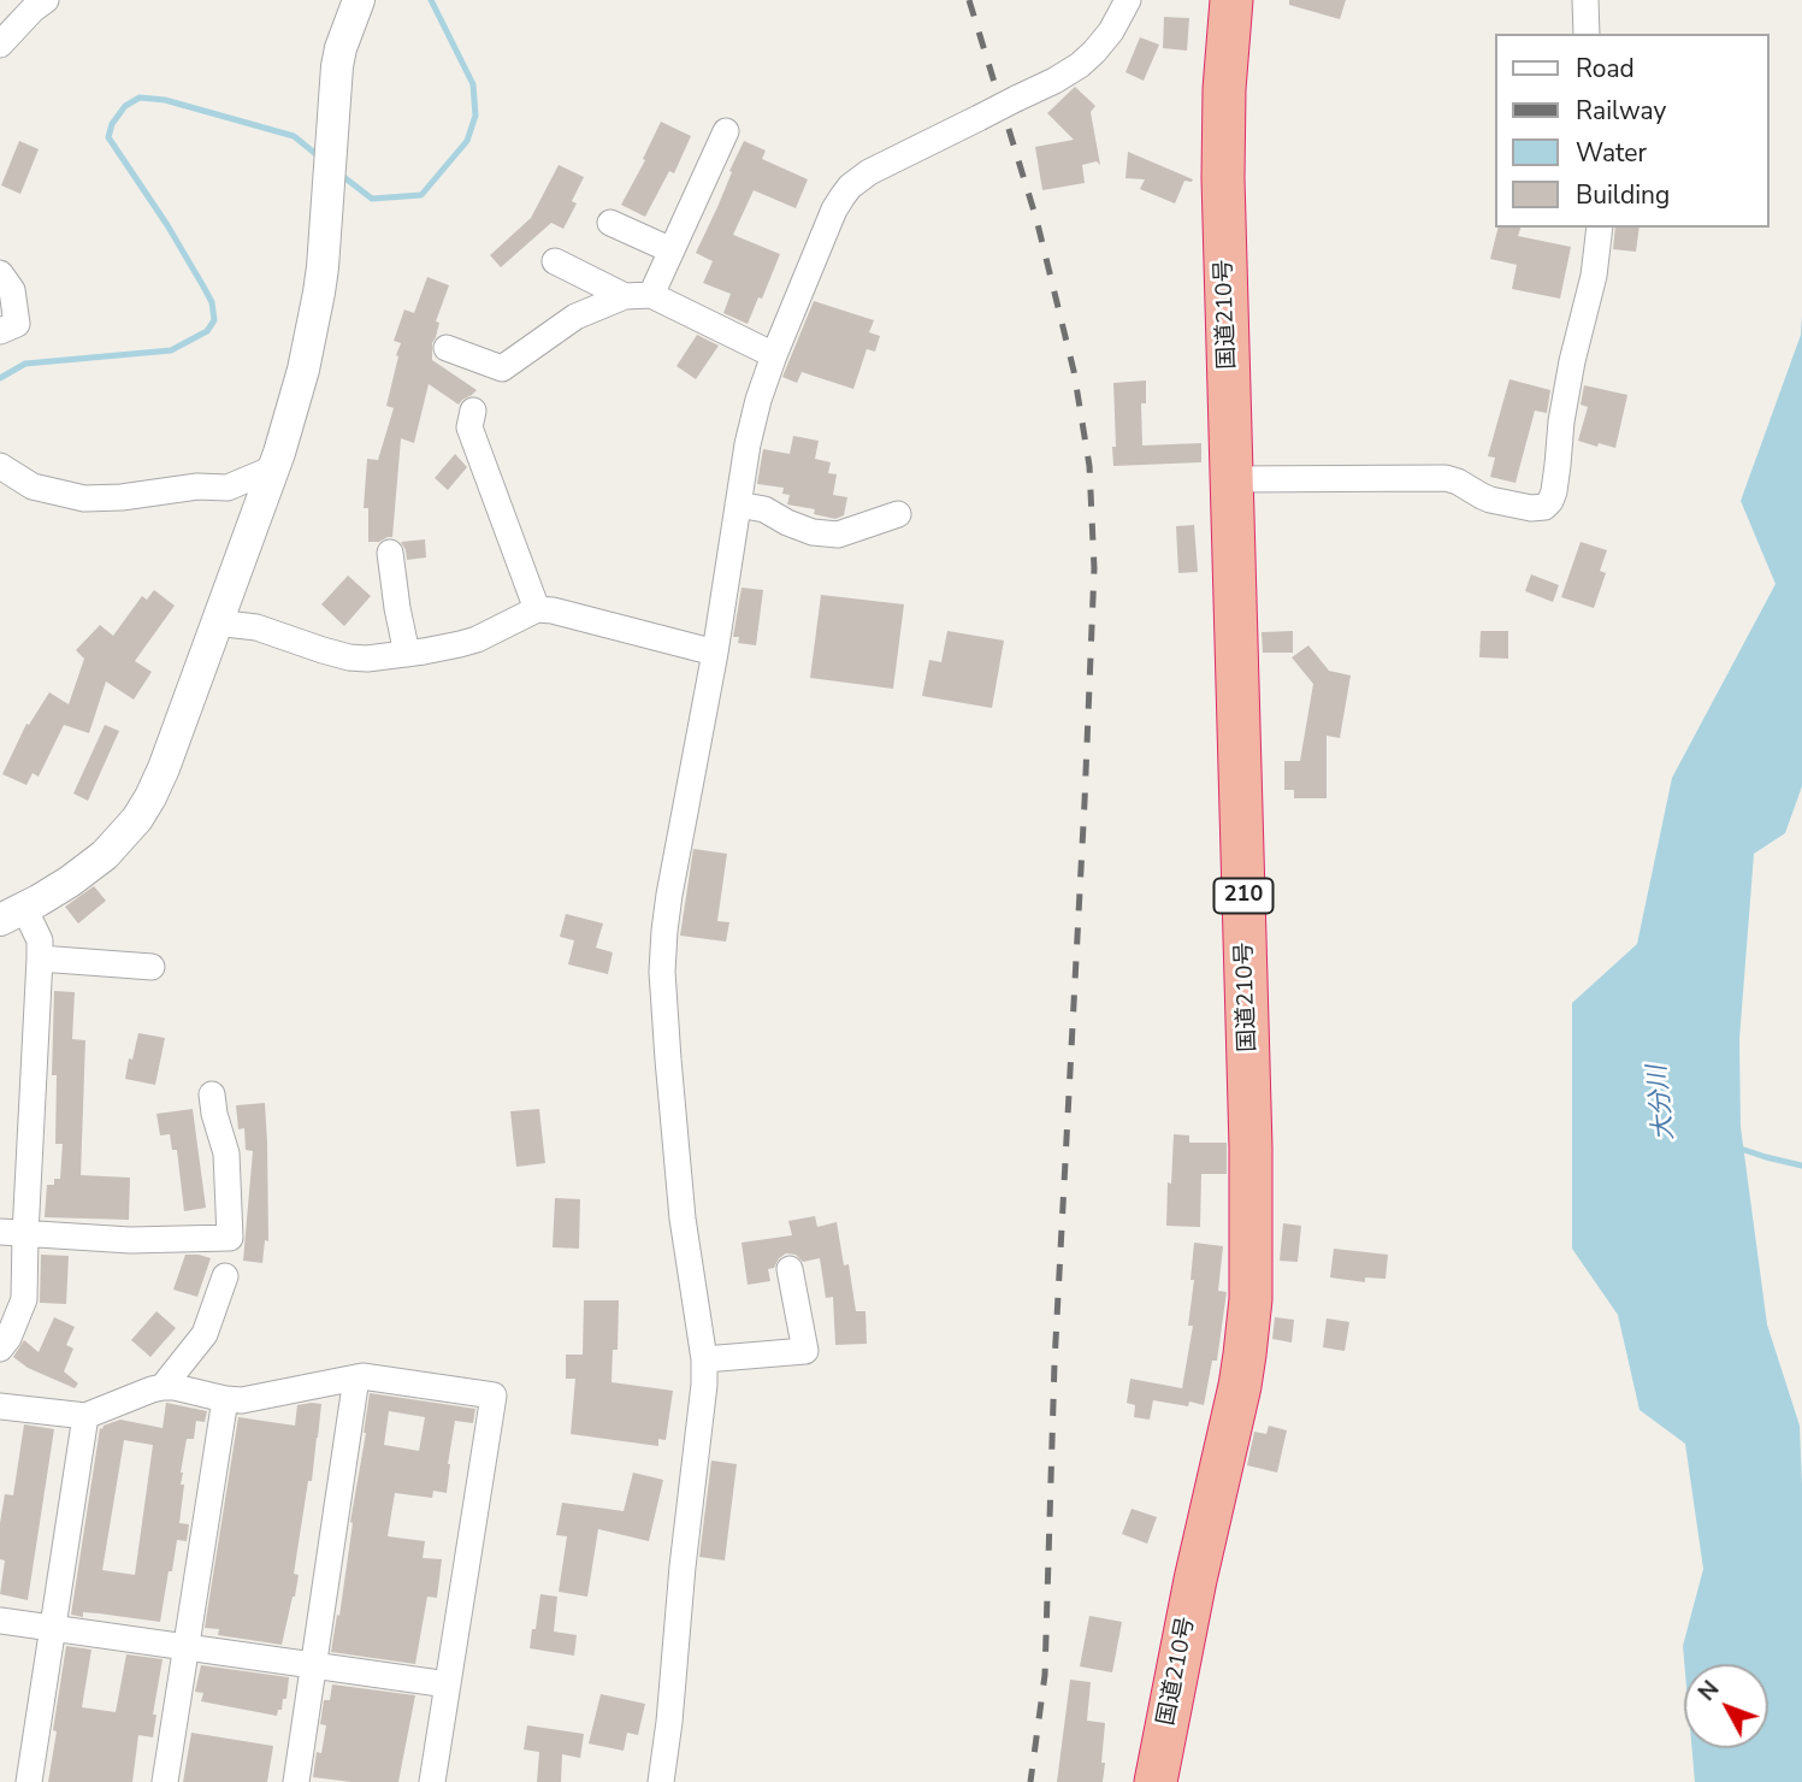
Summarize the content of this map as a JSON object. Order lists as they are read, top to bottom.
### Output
{
  "streets": {
    "highway": ["国道210号", "210"]
  },
  "water": ["大分川"],
  "legend": [
    "Road",
    "Railway",
    "Water",
    "Building"
  ],
  "north": "top left"
}
